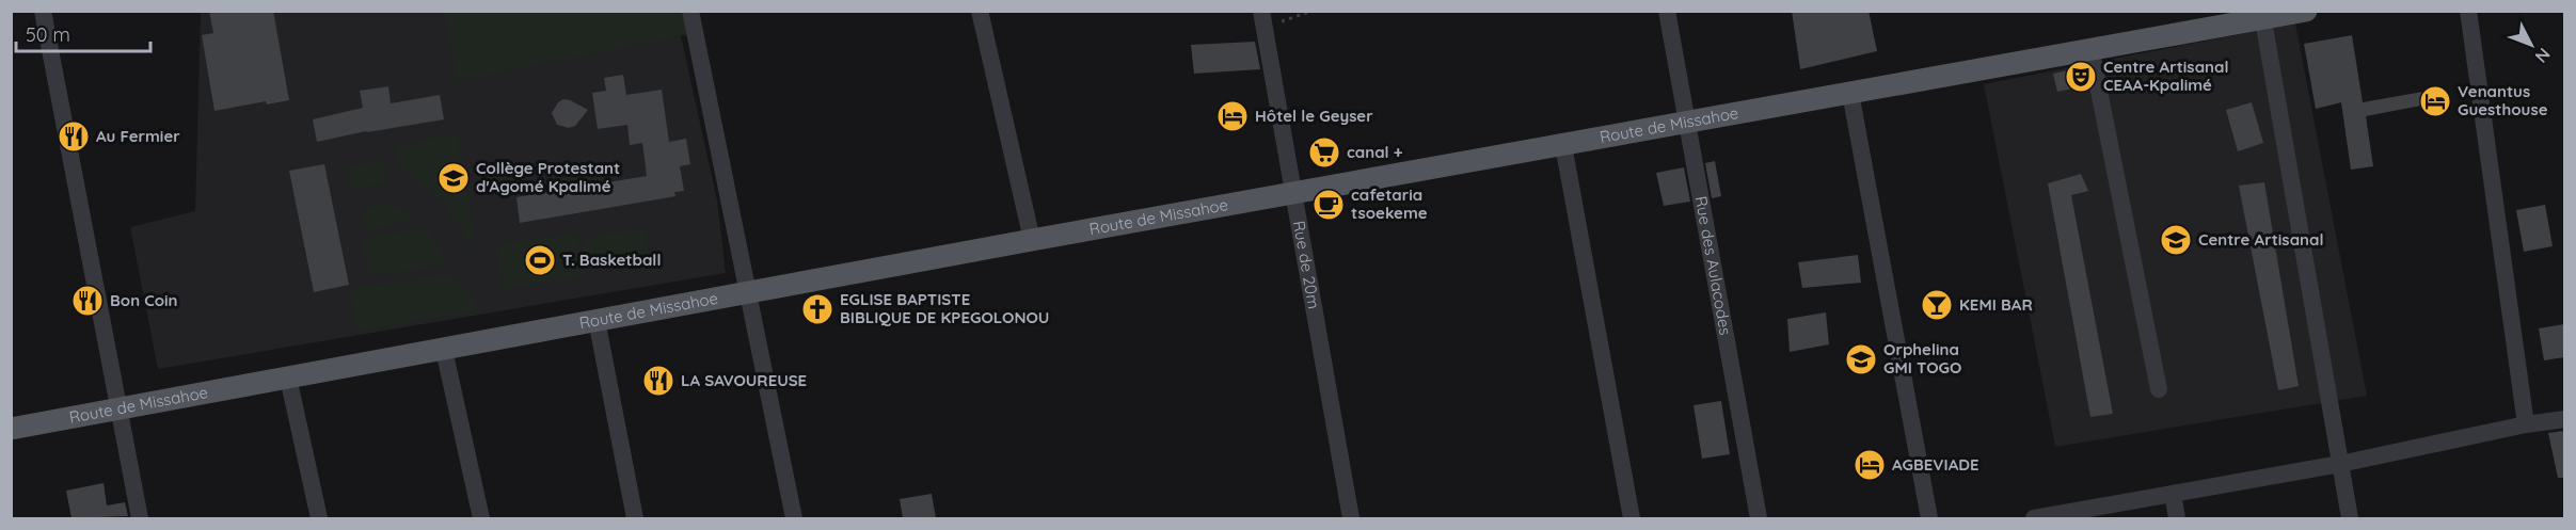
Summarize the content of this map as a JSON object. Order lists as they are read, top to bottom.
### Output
{
  "streets": {
    "main road": ["Route de Missahoe"],
    "street": ["Rue des Aulacodes", "Rue de 20m"]
  },
  "crossings": [
    ["Route de Missahoe", "Rue des Aulacodes"],
    ["Route de Missahoe", "Rue de 20m"]
  ],
  "places": {
    "theatre": ["Centre Artisanal CEAA-Kpalimé"],
    "hotel": ["Venantus Guesthouse", "Hôtel le Geyser", "AGBEVIADE"],
    "restaurant": ["Au Fermier", "Bon Coin", "LA SAVOUREUSE"],
    "supermarket": ["canal +"],
    "school or university": ["Collège Protestant d'Agomé Kpalimé", "Centre Artisanal", "Orphelina GMI TOGO"],
    "cafe": ["cafetaria tsoekeme"],
    "sports": ["T. Basketball"],
    "bar": ["KEMI BAR"],
    "church": ["EGLISE BAPTISTE BIBLIQUE DE KPEGOLONOU"]
  },
  "scale_bar": "50 m",
  "north": "bottom right"
}
